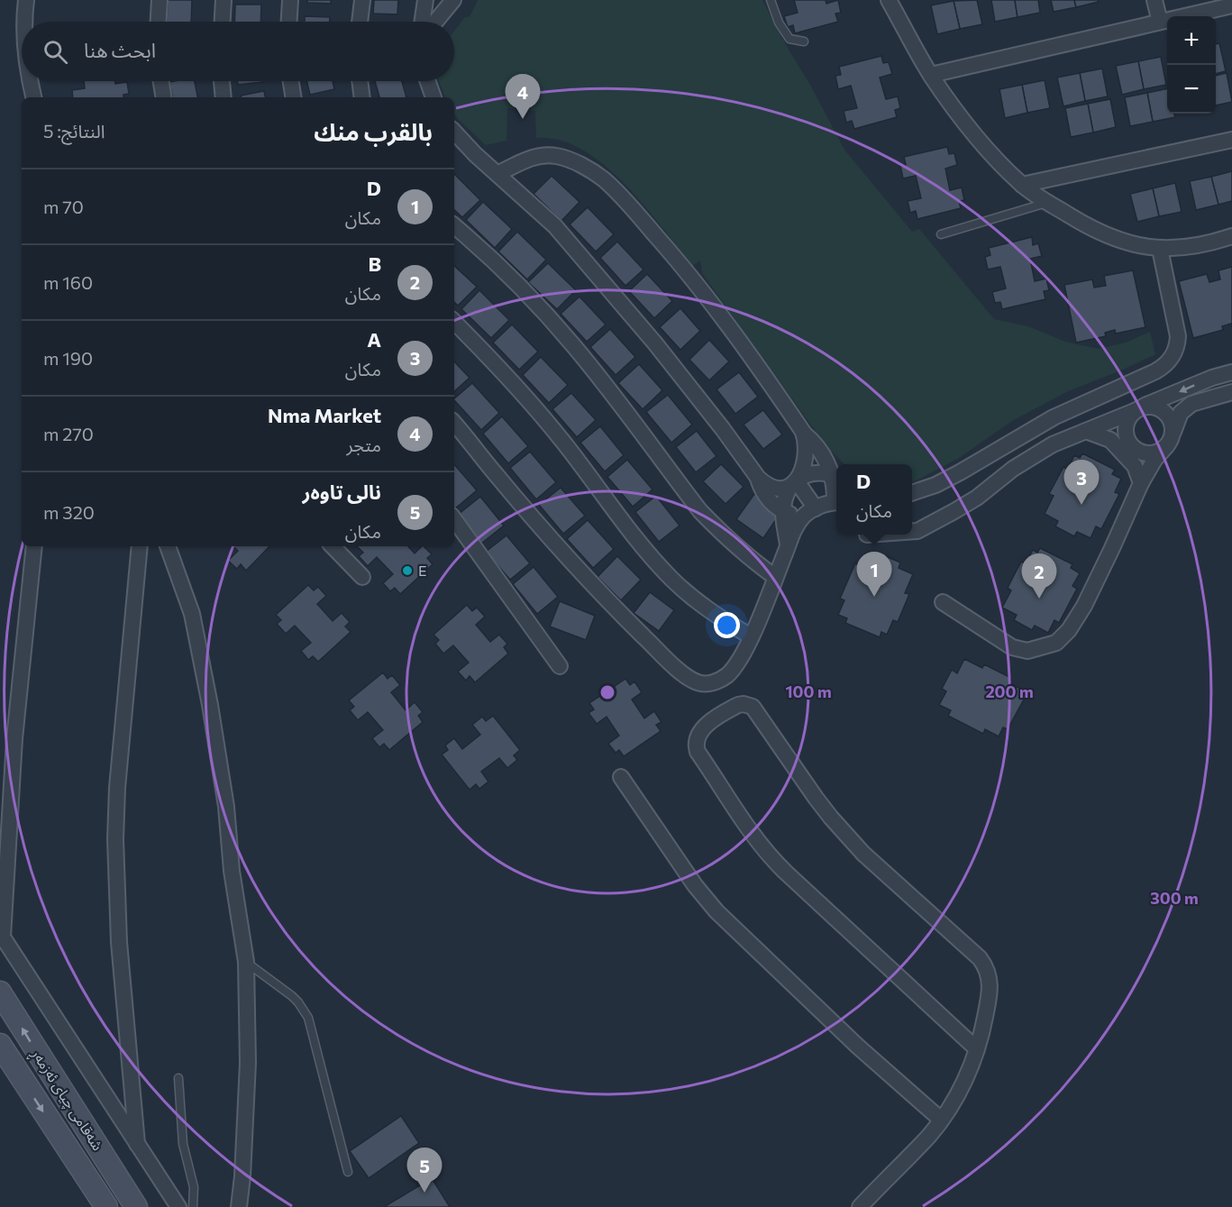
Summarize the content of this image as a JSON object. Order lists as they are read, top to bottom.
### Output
{
  "streets": {
    "main road": ["شەقامی چیای ئەزمەڕ"]
  },
  "places": ["E"],
  "page": {
    "map_buttons": ["+", "−"],
    "search": "ابحث هنا",
    "pins": [
      "4",
      "3",
      "1",
      "2",
      "5"
    ],
    "heading": ["بالقرب منك", "النتائج: 5"],
    "list": [
      {
        "mark": "1",
        "name": "D",
        "note": "مكان",
        "value": "70 m"
      },
      {
        "mark": "2",
        "name": "B",
        "note": "مكان",
        "value": "160 m"
      },
      {
        "mark": "3",
        "name": "A",
        "note": "مكان",
        "value": "190 m"
      },
      {
        "mark": "4",
        "name": "Nma Market",
        "note": "متجر",
        "value": "270 m"
      },
      {
        "mark": "5",
        "name": "نالی تاوەر",
        "note": "مكان",
        "value": "320 m"
      }
    ],
    "popup": ["D", "مكان"]
  },
  "rings": ["100 m", "200 m", "300 m"]
}
